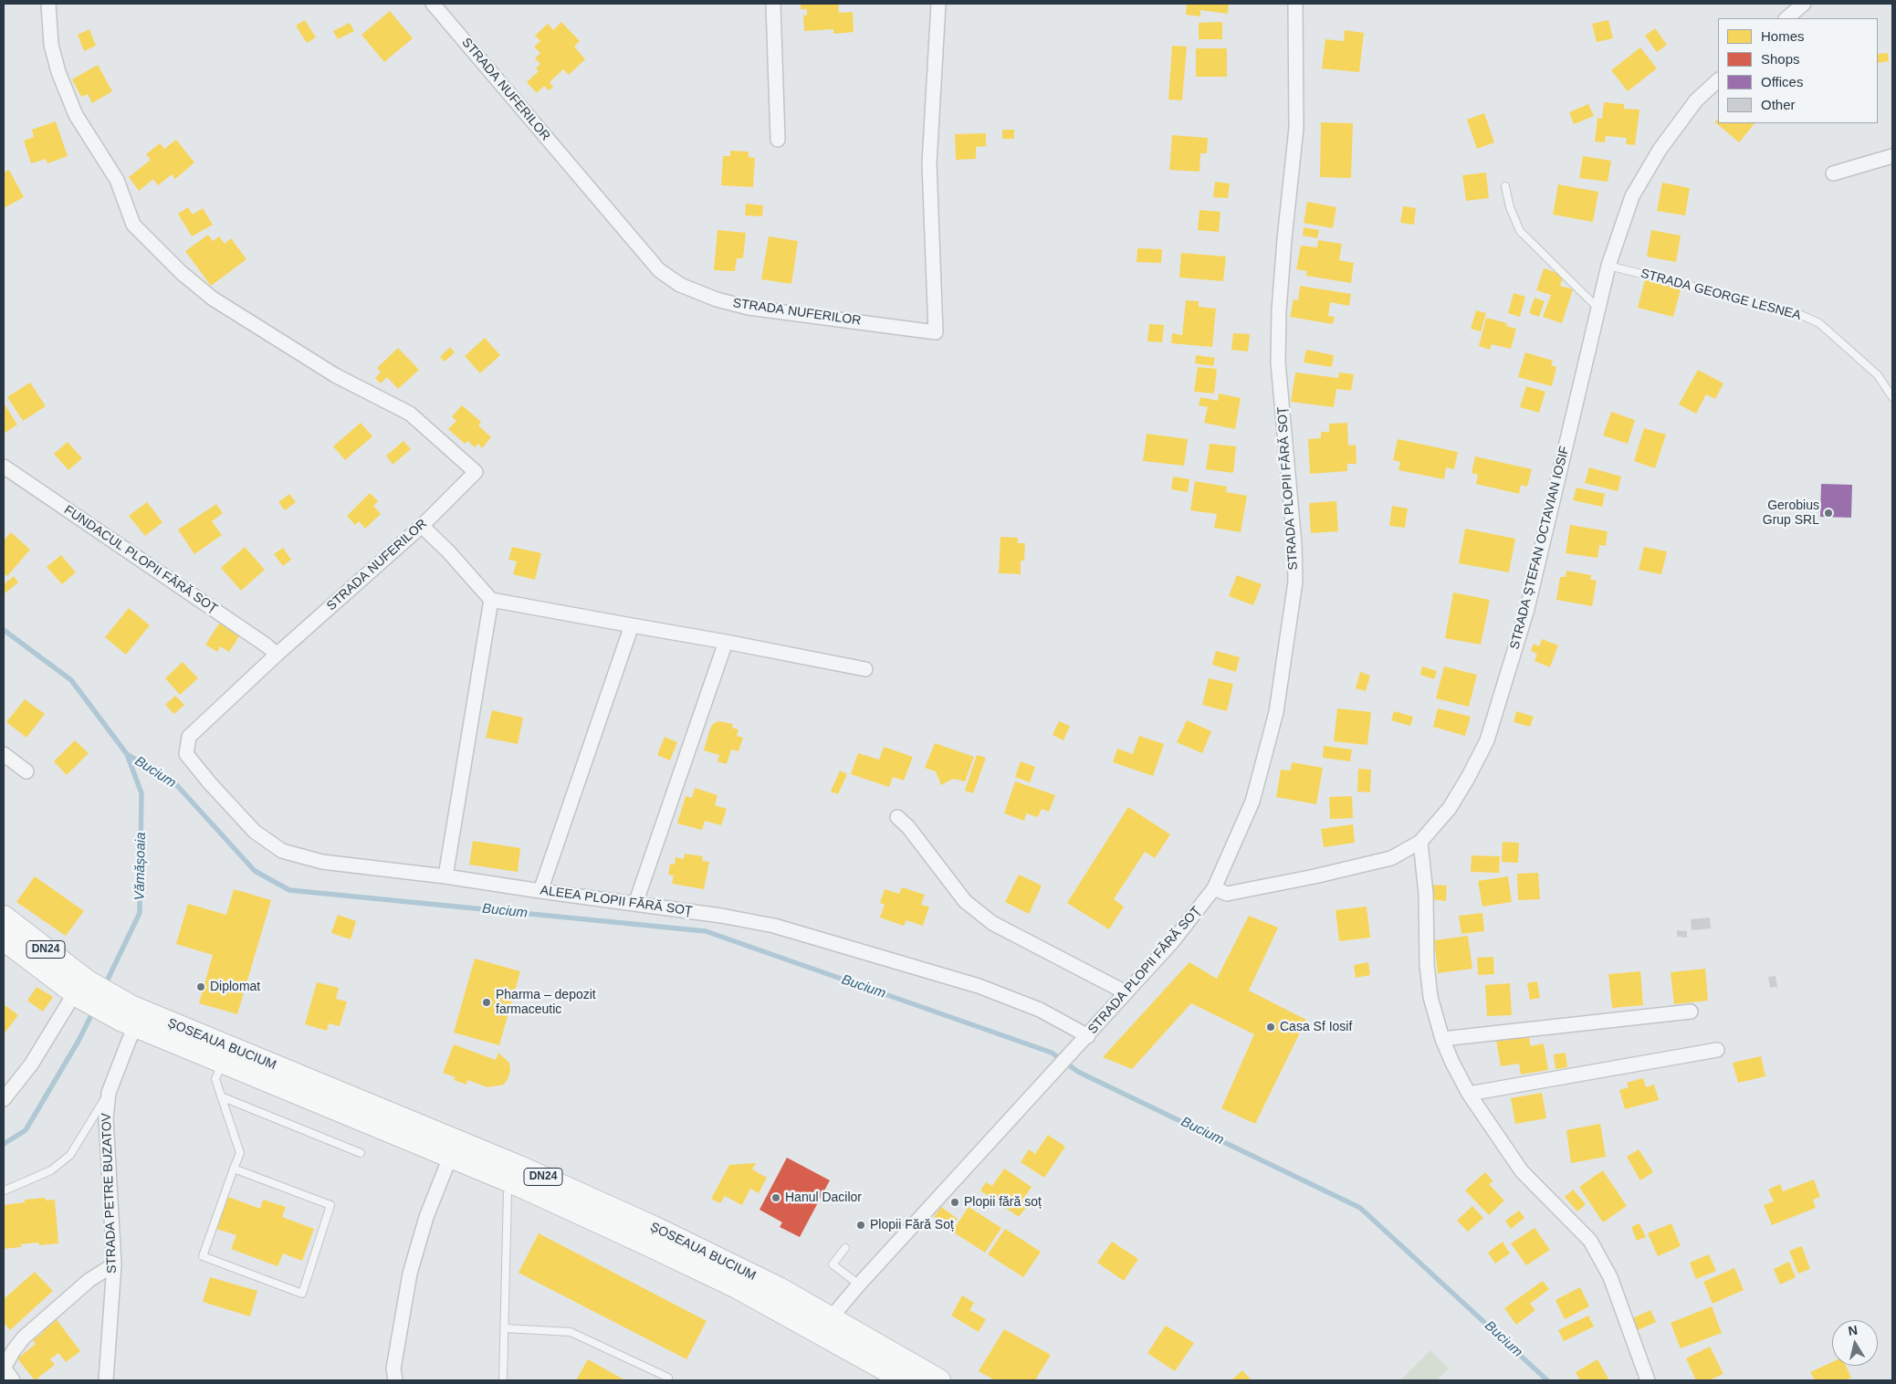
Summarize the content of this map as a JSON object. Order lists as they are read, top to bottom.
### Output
{
  "streets": {
    "main road": ["DN24", "ȘOSEAUA BUCIUM"],
    "street": [
      "STRADA NUFERILOR",
      "STRADA PLOPII FĂRĂ SOȚ",
      "STRADA ȘTEFAN OCTAVIAN IOSIF",
      "FUNDACUL PLOPII FĂRĂ SOȚ",
      "ALEEA PLOPII FĂRĂ SOȚ",
      "STRADA PETRE BUZATOV"
    ],
    "lane": ["STRADA GEORGE LESNEA"]
  },
  "crossings": [
    ["STRADA NUFERILOR", "FUNDACUL PLOPII FĂRĂ SOȚ"],
    ["STRADA NUFERILOR", "ALEEA PLOPII FĂRĂ SOȚ"],
    ["STRADA GEORGE LESNEA", "STRADA ȘTEFAN OCTAVIAN IOSIF"],
    ["STRADA PLOPII FĂRĂ SOȚ", "STRADA ȘTEFAN OCTAVIAN IOSIF"],
    ["STRADA PLOPII FĂRĂ SOȚ", "ALEEA PLOPII FĂRĂ SOȚ"],
    ["STRADA PLOPII FĂRĂ SOȚ", "ȘOSEAUA BUCIUM"],
    ["ȘOSEAUA BUCIUM", "STRADA PETRE BUZATOV"]
  ],
  "water": ["Bucium", "Vămășoaia"],
  "places": [
    "Gerobius Grup SRL",
    "Diplomat",
    "Pharma – depozit farmaceutic",
    "Casa Sf Iosif",
    "Hanul Dacilor",
    "Plopii fără soț",
    "Plopii Fără Soț"
  ],
  "legend": [
    "Homes",
    "Shops",
    "Offices",
    "Other"
  ],
  "north": "top"
}
